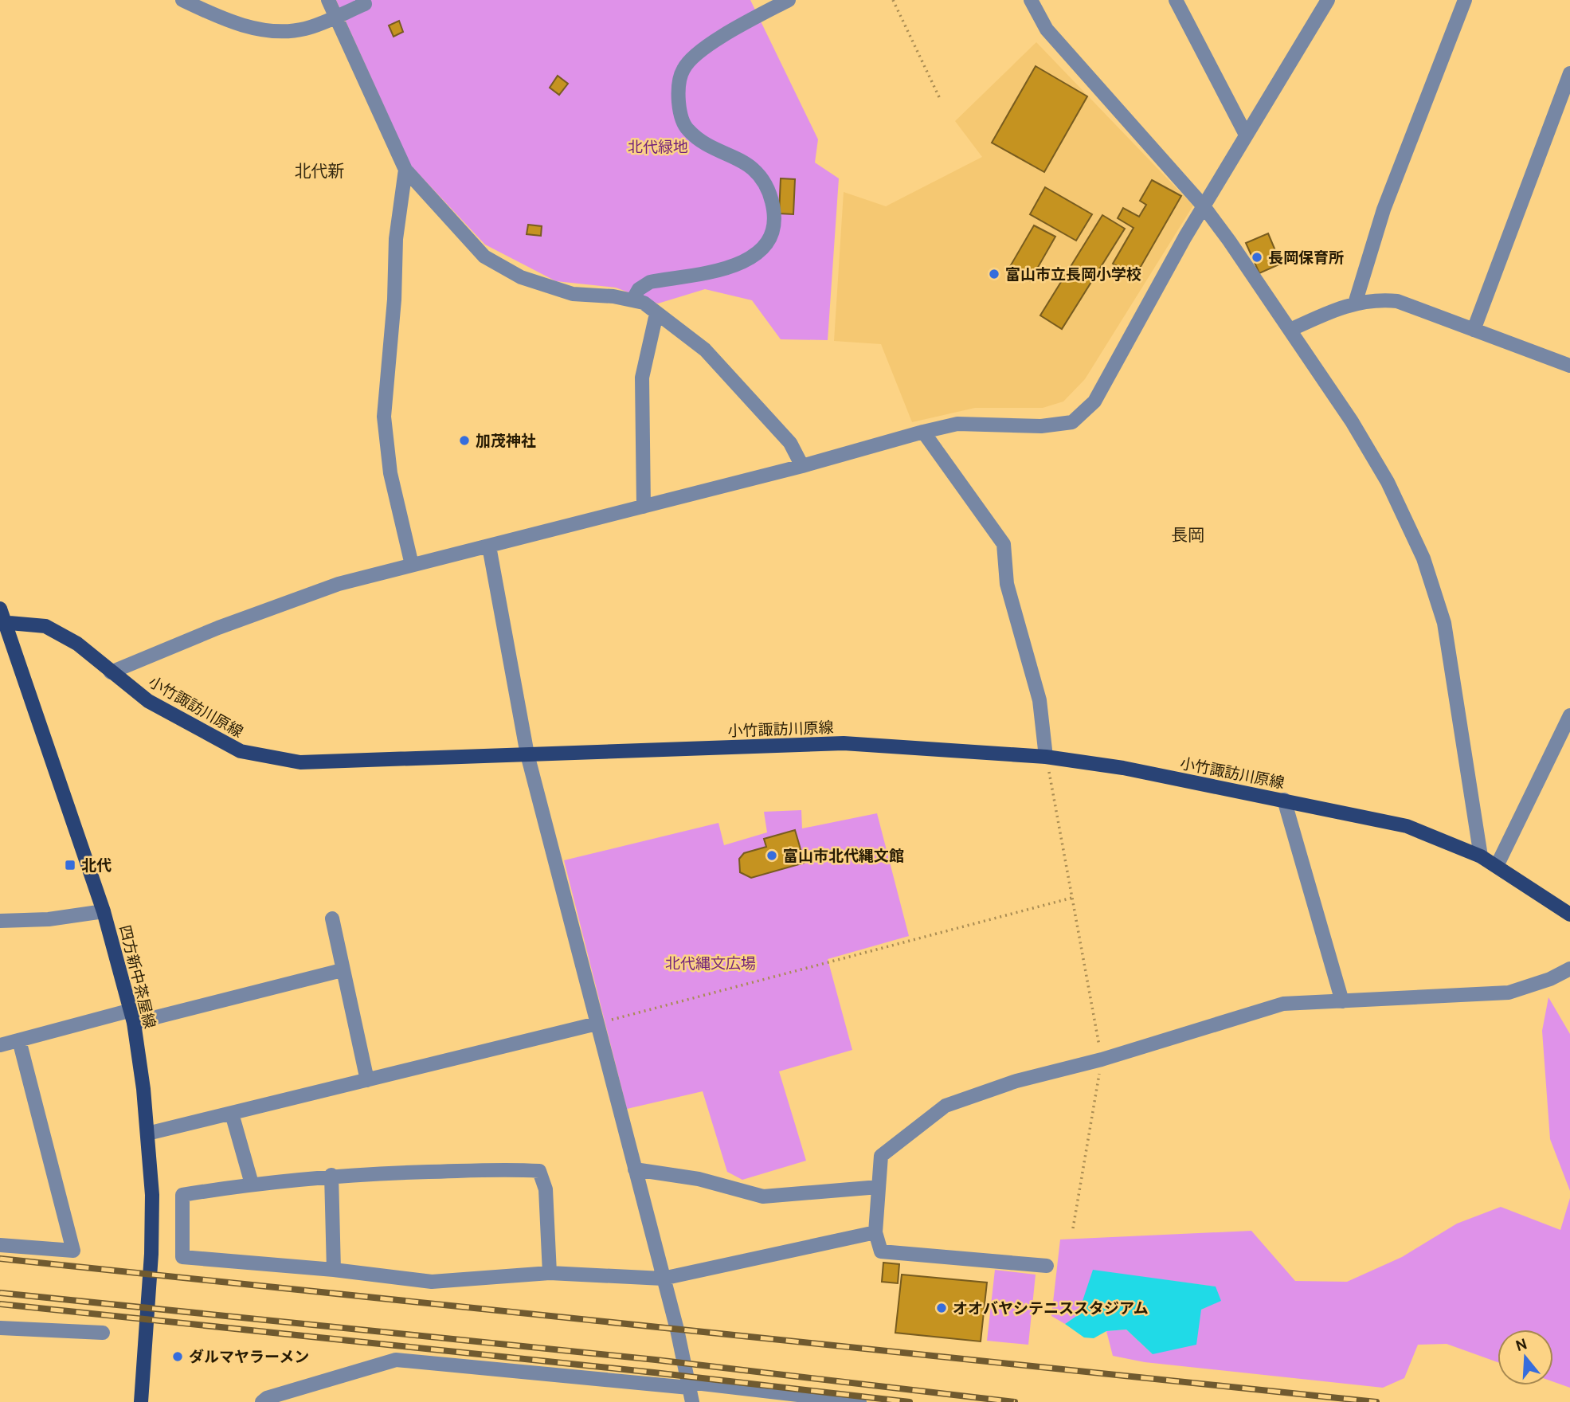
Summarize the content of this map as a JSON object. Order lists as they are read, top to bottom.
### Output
{
  "streets": {
    "main road": ["小竹諏訪川原線", "四方新中茶屋線"]
  },
  "crossings": [
    ["小竹諏訪川原線", "四方新中茶屋線"]
  ],
  "districts": ["北代新", "長岡"],
  "parks": ["北代緑地", "北代縄文広場"],
  "places": {
    "other": [
      "長岡保育所",
      "富山市立長岡小学校",
      "加茂神社",
      "富山市北代縄文館",
      "オオバヤシテニススタジアム",
      "ダルマヤラーメン"
    ],
    "transit": ["北代"]
  },
  "north": "top"
}
